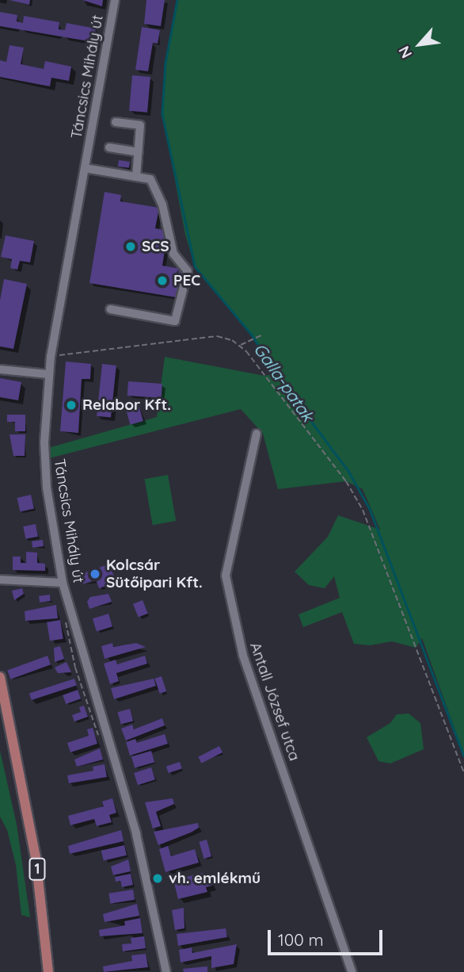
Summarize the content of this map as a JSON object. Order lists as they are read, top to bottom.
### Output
{
  "streets": {
    "main road": ["1"],
    "street": ["Táncsics Mihály út", "Antall József utca"]
  },
  "water": ["Galla-patak"],
  "places": [
    "SCS",
    "PEC",
    "Relabor Kft.",
    "Kolcsár Sütőipari Kft.",
    "vh. emlékmű"
  ],
  "scale_bar": "100 m",
  "north": "bottom left"
}
